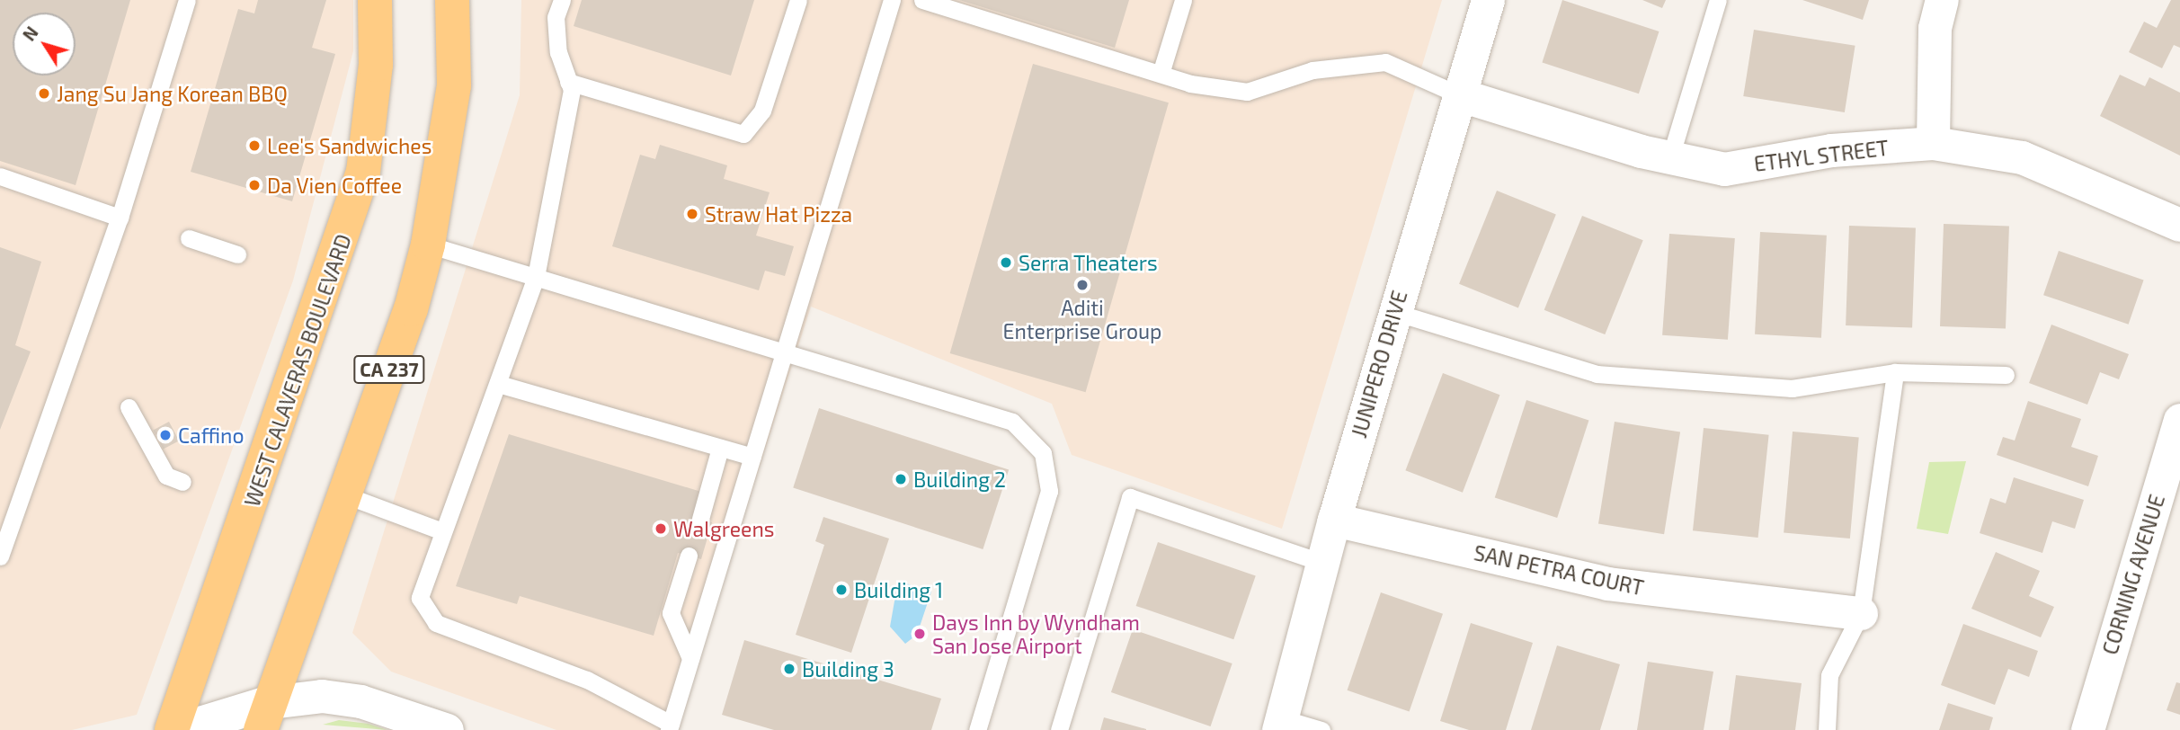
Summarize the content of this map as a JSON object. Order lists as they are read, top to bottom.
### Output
{
  "streets": {
    "highway": ["CA 237", "WEST CALAVERAS BOULEVARD"],
    "street": [
      "ETHYL STREET",
      "JUNIPERO DRIVE",
      "SAN PETRA COURT",
      "CORNING AVENUE"
    ]
  },
  "crossings": [
    ["ETHYL STREET", "JUNIPERO DRIVE"],
    ["JUNIPERO DRIVE", "SAN PETRA COURT"]
  ],
  "places": [
    "Jang Su Jang Korean BBQ",
    "Lee's Sandwiches",
    "Da Vien Coffee",
    "Straw Hat Pizza",
    "Serra Theaters",
    "Aditi Enterprise Group",
    "Caffino",
    "Building 2",
    "Walgreens",
    "Building 1",
    "Days Inn by Wyndham San Jose Airport",
    "Building 3"
  ],
  "north": "top left"
}
